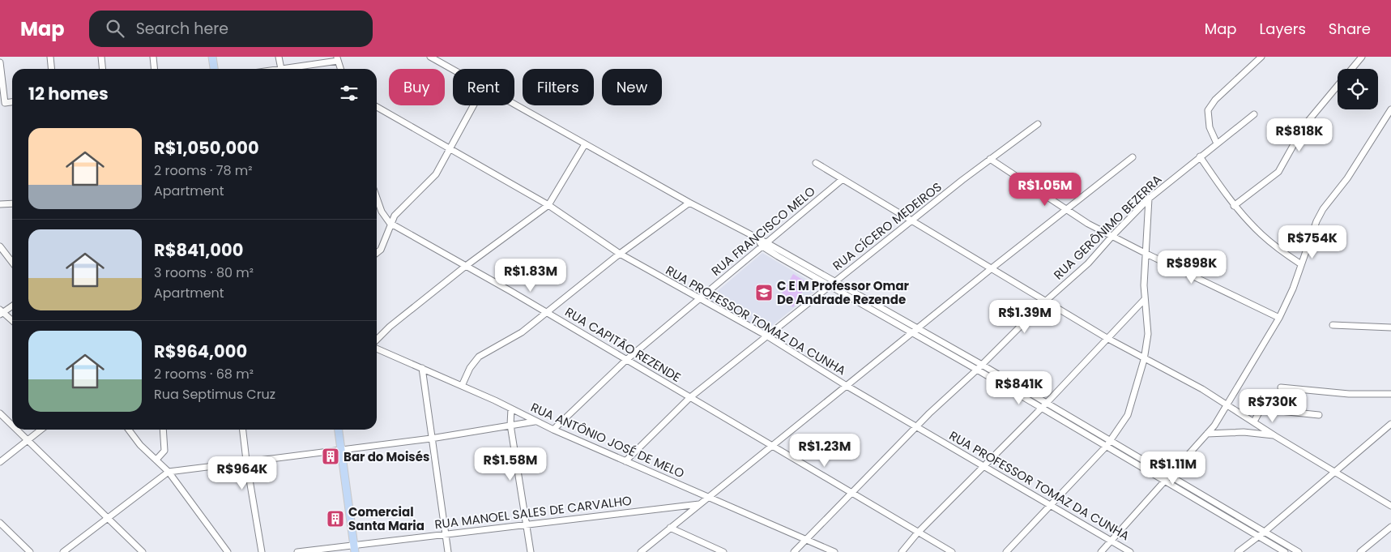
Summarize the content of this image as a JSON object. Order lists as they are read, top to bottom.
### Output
{
  "streets": {
    "street": [
      "RUA CÍCERO MEDEIROS",
      "RUA GERÔNIMO BEZERRA",
      "RUA FRANCISCO MELO",
      "RUA PROFESSOR TOMAZ DA CUNHA",
      "RUA CAPITÃO REZENDE",
      "RUA ANTÔNIO JOSÉ DE MELO",
      "RUA MANOEL SALES DE CARVALHO"
    ]
  },
  "crossings": [
    ["RUA CÍCERO MEDEIROS", "RUA PROFESSOR TOMAZ DA CUNHA"],
    ["RUA CÍCERO MEDEIROS", "RUA CAPITÃO REZENDE"],
    ["RUA CÍCERO MEDEIROS", "RUA ANTÔNIO JOSÉ DE MELO"],
    ["RUA GERÔNIMO BEZERRA", "RUA PROFESSOR TOMAZ DA CUNHA"],
    ["RUA GERÔNIMO BEZERRA", "RUA CAPITÃO REZENDE"],
    ["RUA GERÔNIMO BEZERRA", "RUA ANTÔNIO JOSÉ DE MELO"],
    ["RUA FRANCISCO MELO", "RUA PROFESSOR TOMAZ DA CUNHA"],
    ["RUA FRANCISCO MELO", "RUA CAPITÃO REZENDE"],
    ["RUA FRANCISCO MELO", "RUA ANTÔNIO JOSÉ DE MELO"]
  ],
  "places": {
    "school or university": ["C E M Professor Omar De Andrade Rezende"],
    "building": ["Bar do Moisés", "Comercial Santa Maria"]
  },
  "page": {
    "header": "Map",
    "search": "Search here",
    "nav": ["Map", "Layers", "Share"],
    "chip": [
      "Buy",
      "Rent",
      "Filters",
      "New"
    ],
    "heading": "12 homes",
    "list": [
      {
        "name": "R$1,050,000",
        "note": "2 rooms · 78 m² · Apartment"
      },
      {
        "name": "R$841,000",
        "note": "3 rooms · 80 m² · Apartment"
      },
      {
        "name": "R$964,000",
        "note": "2 rooms · 68 m² · Rua Septimus Cruz"
      }
    ],
    "price": [
      "R$818K",
      "R$1.05M",
      "R$754K",
      "R$898K",
      "R$1.83M",
      "R$1.39M",
      "R$841K",
      "R$730K",
      "R$1.23M",
      "R$1.58M",
      "R$1.11M",
      "R$964K"
    ]
  }
}
